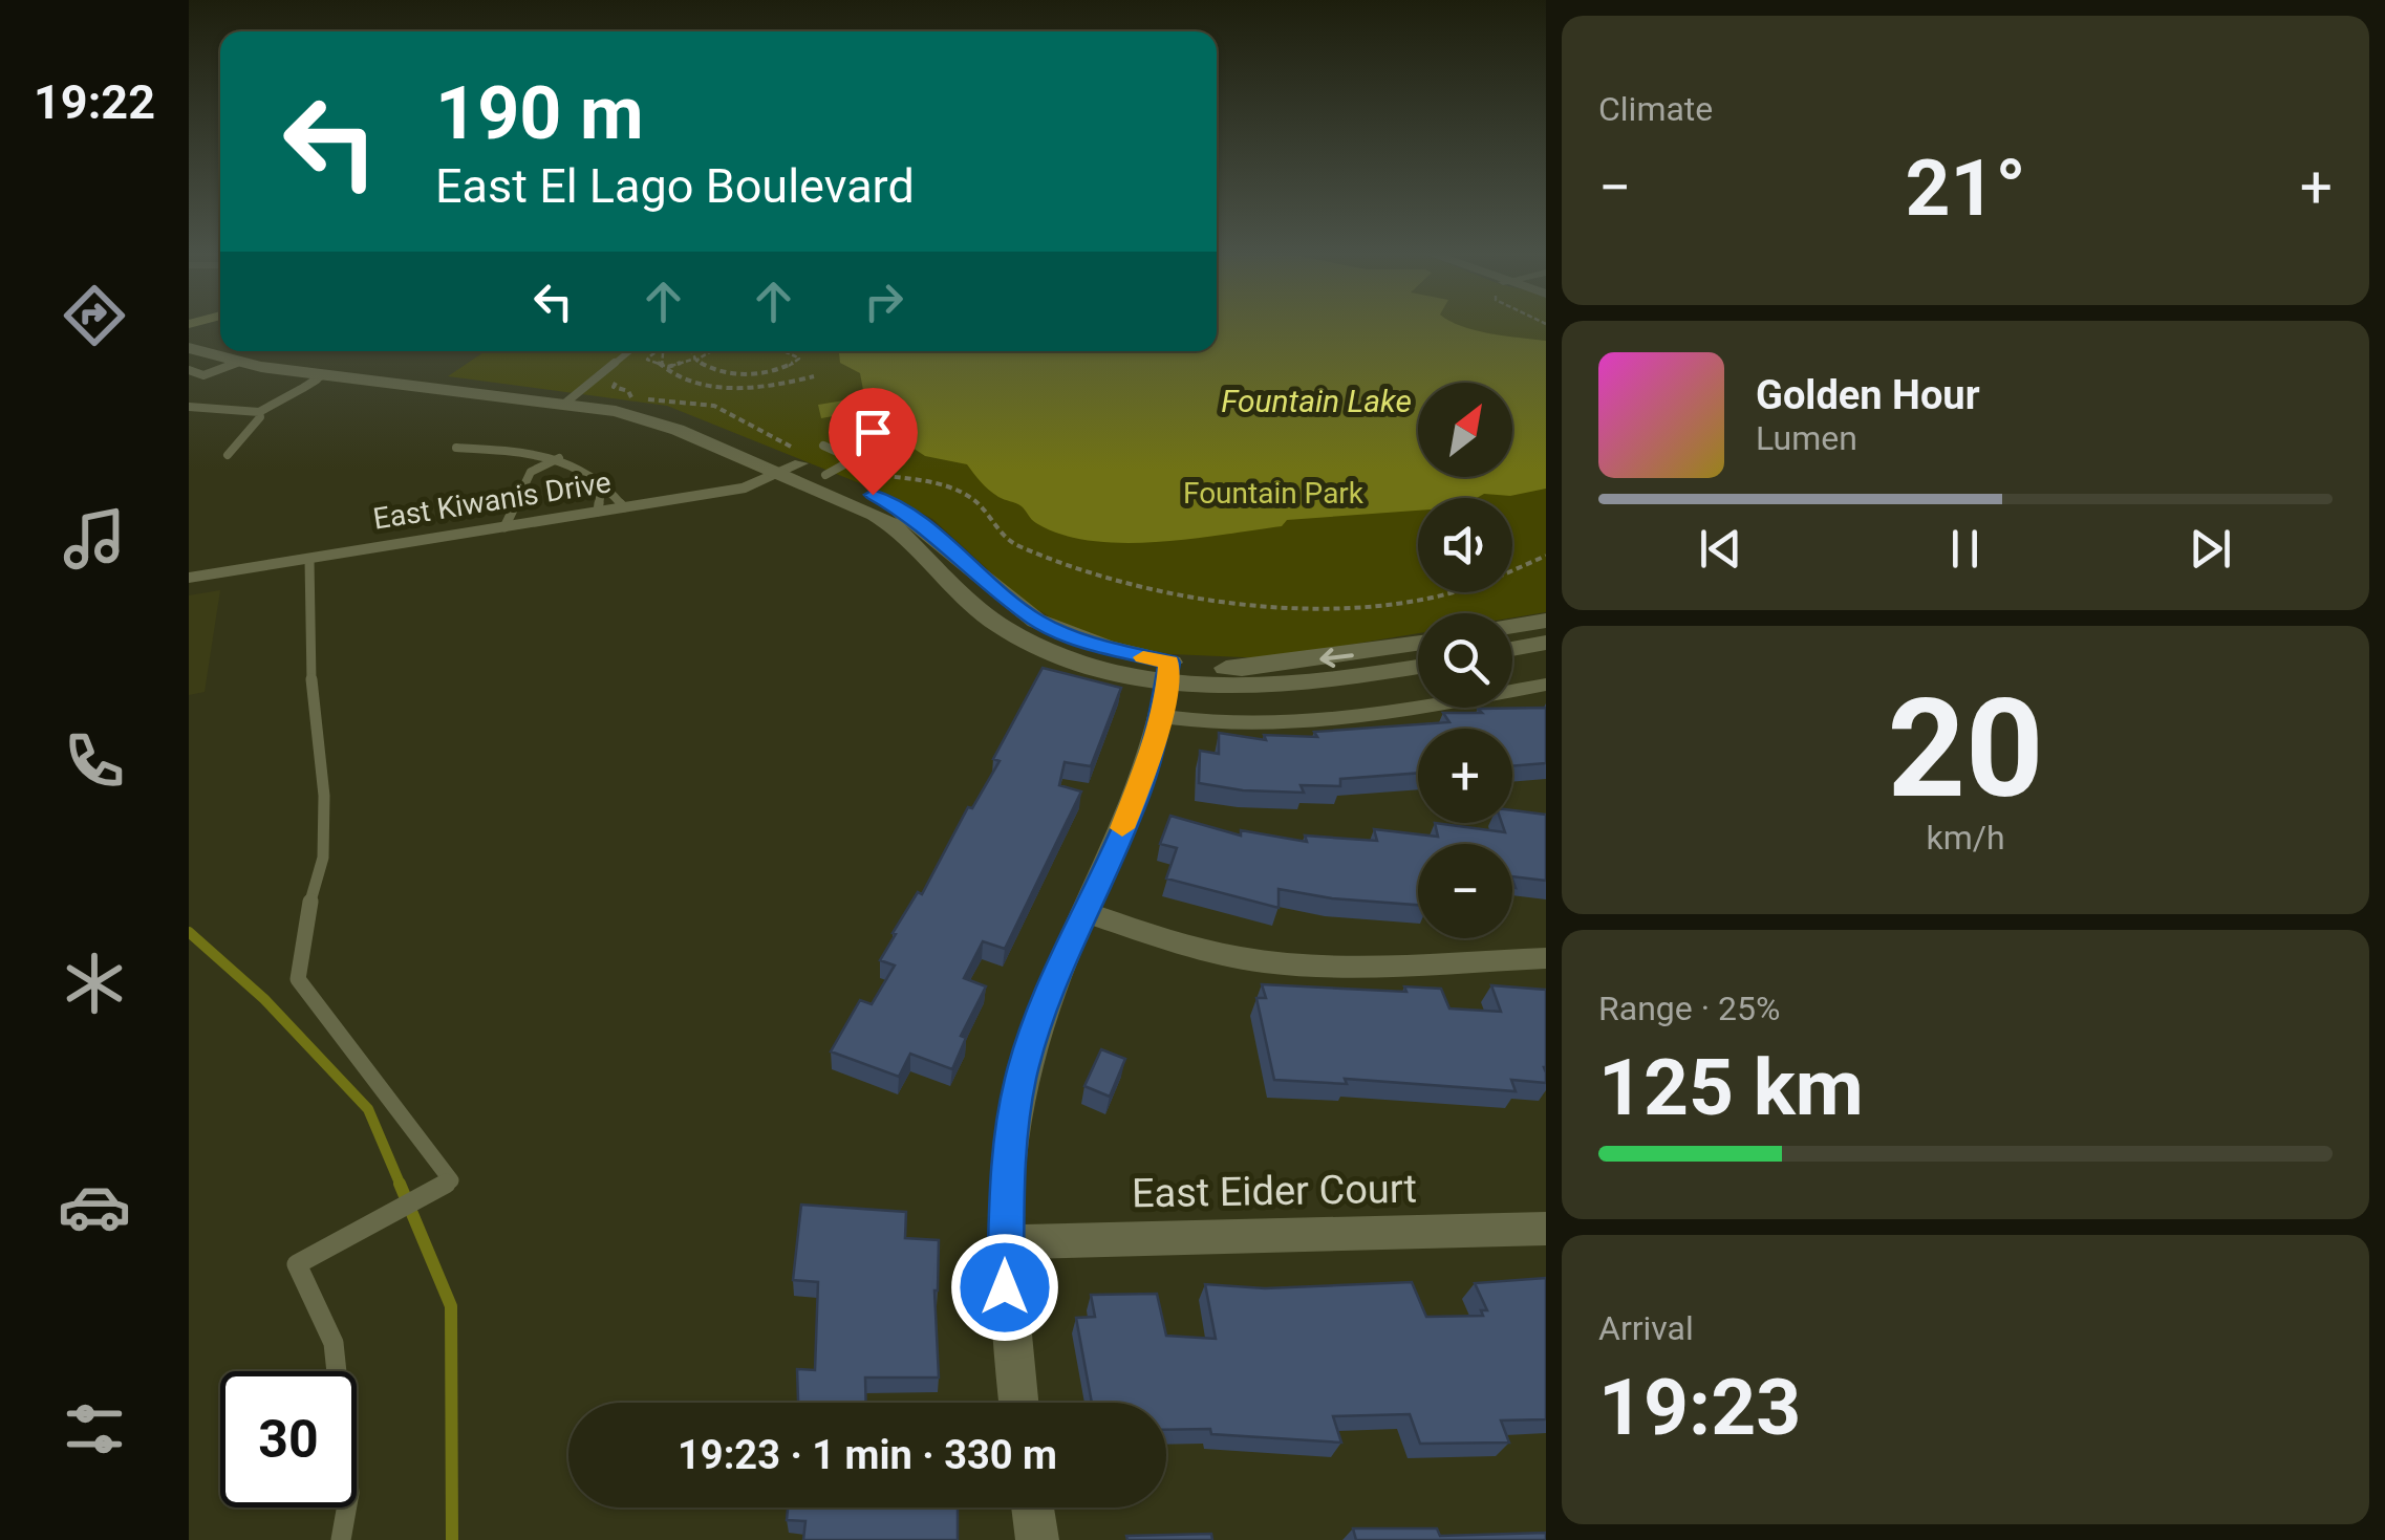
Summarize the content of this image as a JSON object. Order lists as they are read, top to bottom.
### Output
{
  "streets": {
    "street": ["East Kiwanis Drive", "East Eider Court"]
  },
  "water": ["Fountain Lake"],
  "parks": ["Fountain Park"],
  "north": "top right",
  "page": {
    "tabs": "19:22",
    "tile": [
      "Climate",
      ["20", "km/h"],
      ["Range · 25%", "125 km"],
      ["Arrival", "19:23"]
    ],
    "turn": ["190 m", "East El Lago Boulevard"],
    "heat": ["−", "21°", "+"],
    "song": ["Golden Hour", "Lumen"],
    "map_buttons": ["+", "−"],
    "limit": "30",
    "trip": "19:23 · 1 min · 330 m"
  }
}
